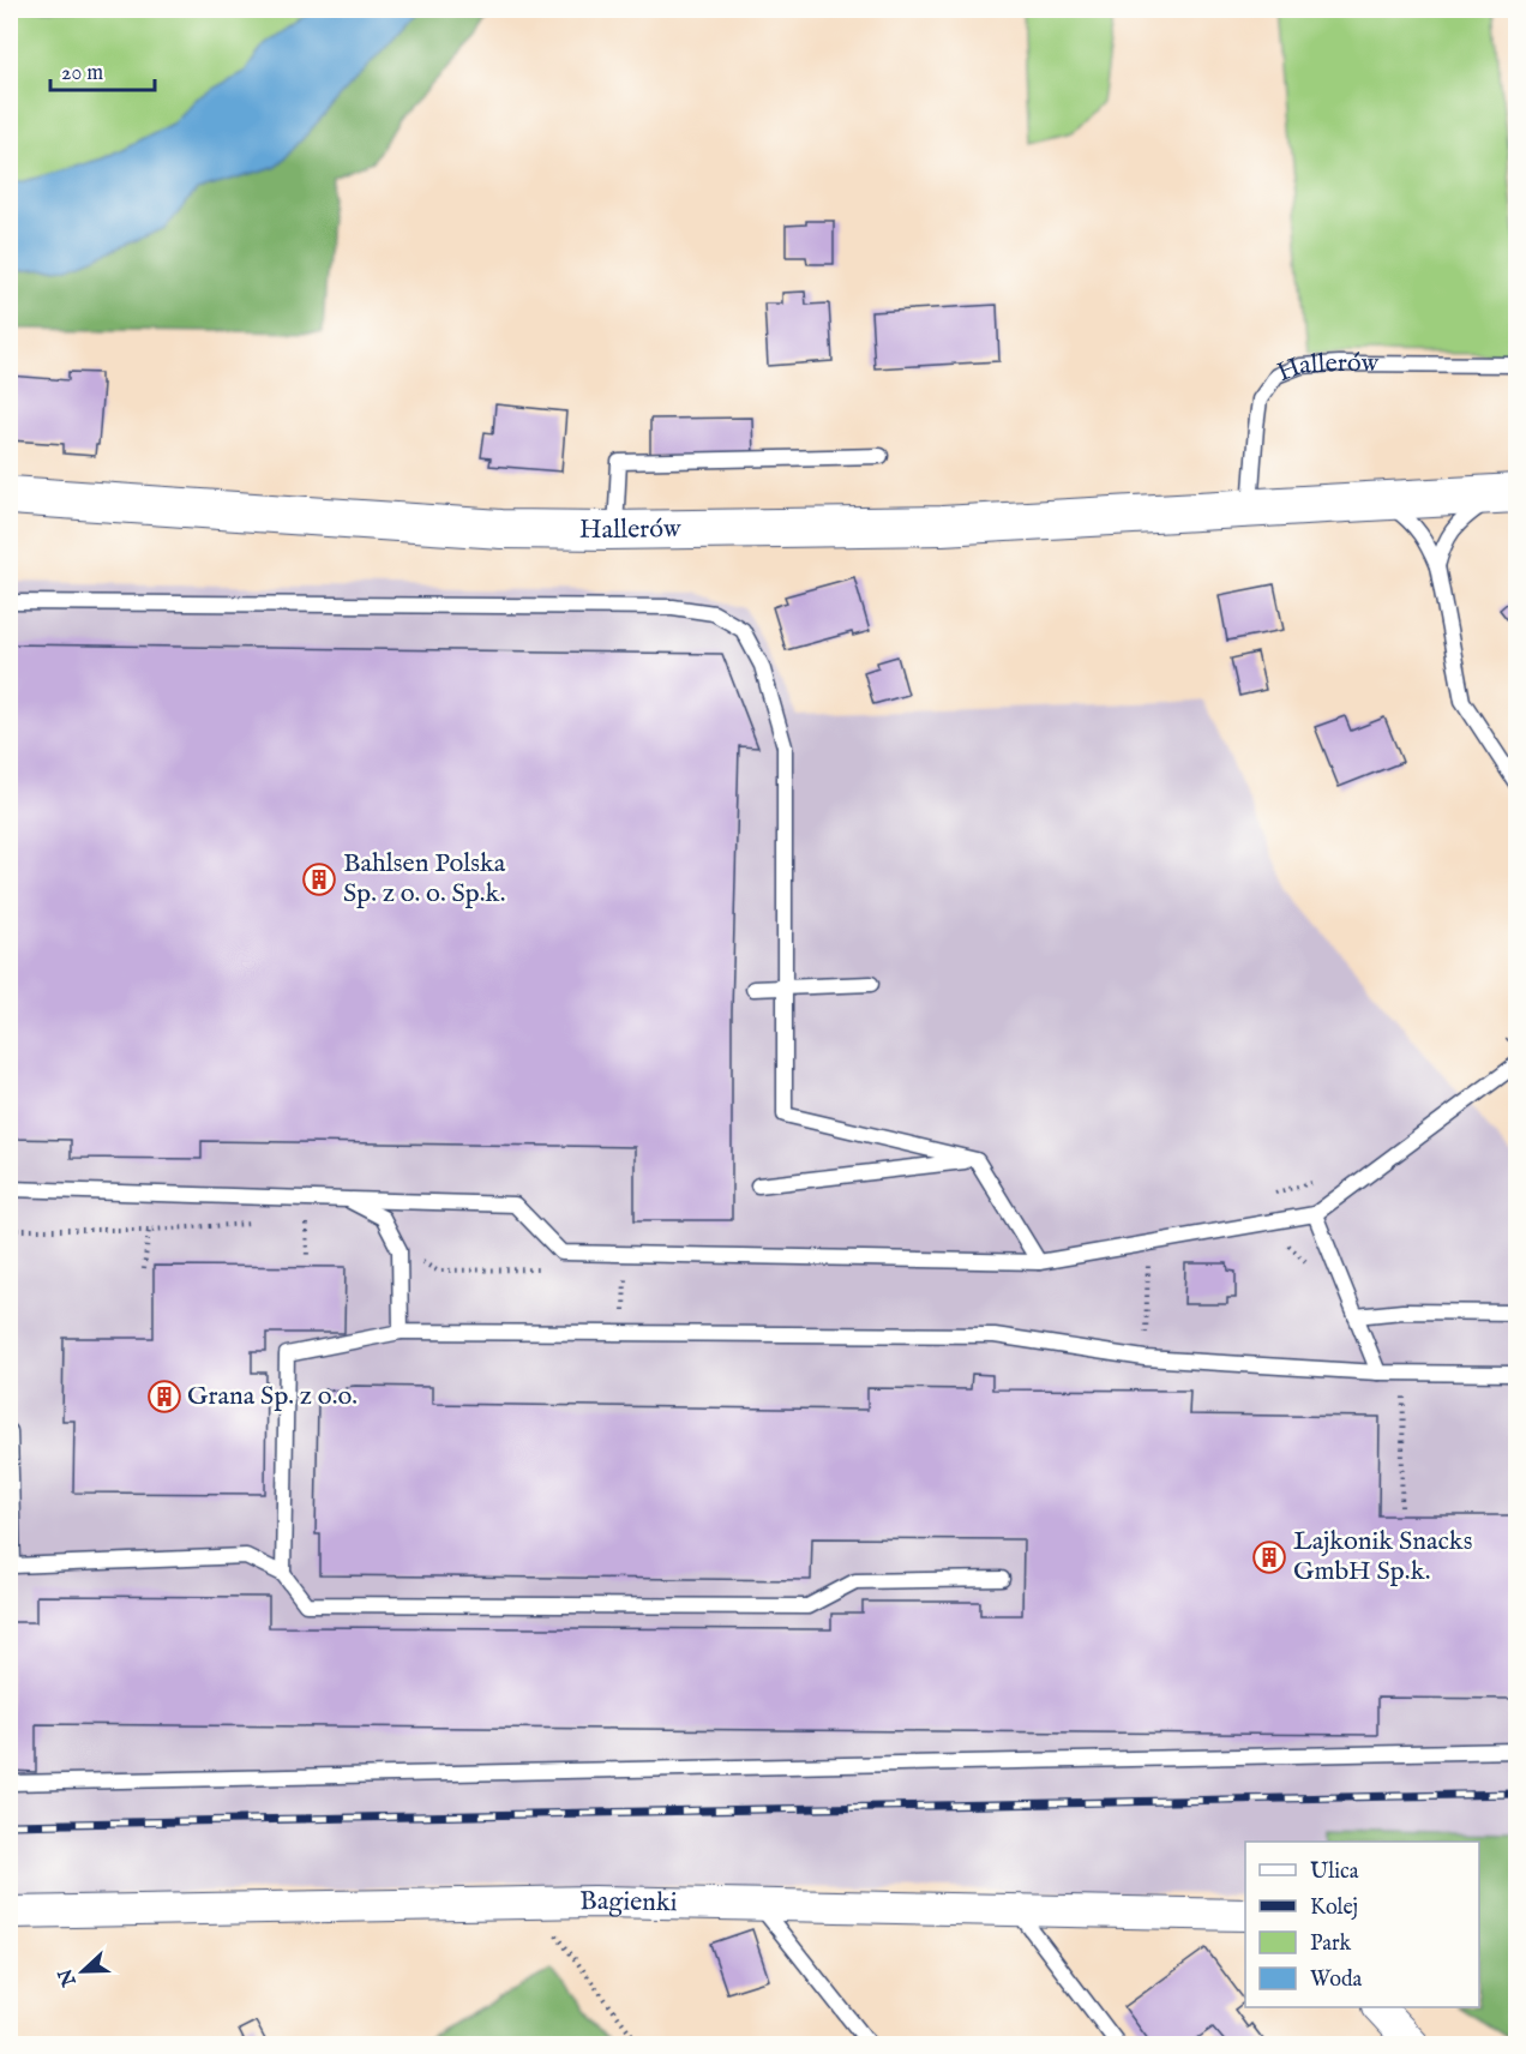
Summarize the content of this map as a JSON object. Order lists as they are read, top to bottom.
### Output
{
  "streets": {
    "street": ["Hallerów", "Bagienki"]
  },
  "places": {
    "building": ["Bahlsen Polska Sp. z o. o. Sp.k.", "Grana Sp. z o.o.", "Lajkonik Snacks GmbH Sp.k."]
  },
  "legend": [
    "Ulica",
    "Kolej",
    "Park",
    "Woda"
  ],
  "scale_bar": "20 m",
  "north": "left"
}
